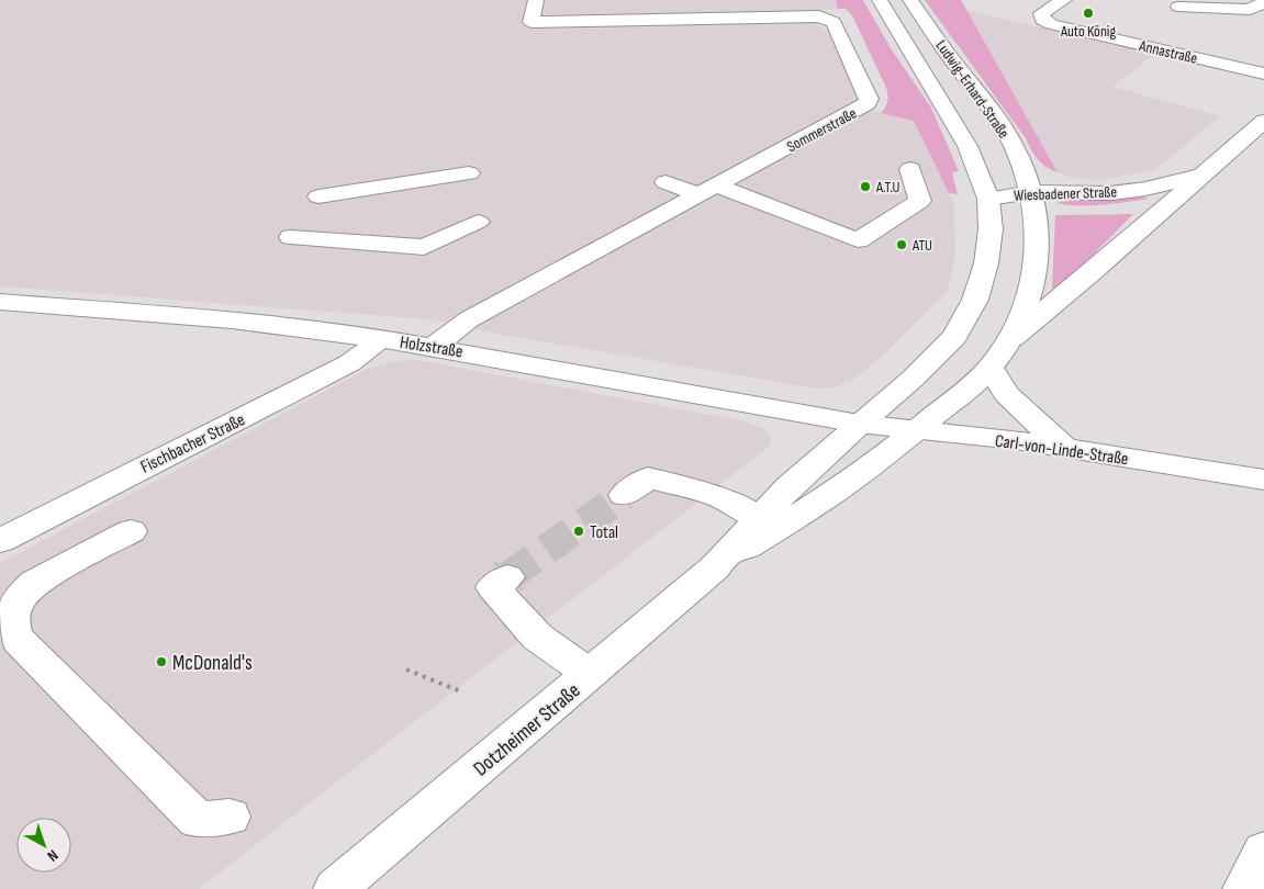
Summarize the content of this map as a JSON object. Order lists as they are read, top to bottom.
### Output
{
  "streets": {
    "street": [
      "Annastraße",
      "Ludwig-Erhard-Straße",
      "Sommerstraße",
      "Wiesbadener Straße",
      "Holzstraße",
      "Fischbacher Straße",
      "Carl-von-Linde-Straße",
      "Dotzheimer Straße"
    ]
  },
  "crossings": [
    ["Ludwig-Erhard-Straße", "Wiesbadener Straße"],
    ["Ludwig-Erhard-Straße", "Holzstraße"],
    ["Ludwig-Erhard-Straße", "Carl-von-Linde-Straße"],
    ["Ludwig-Erhard-Straße", "Dotzheimer Straße"],
    ["Sommerstraße", "Holzstraße"],
    ["Holzstraße", "Fischbacher Straße"],
    ["Holzstraße", "Carl-von-Linde-Straße"],
    ["Holzstraße", "Dotzheimer Straße"],
    ["Carl-von-Linde-Straße", "Dotzheimer Straße"]
  ],
  "places": [
    "Auto König",
    "A.T.U",
    "ATU",
    "Total",
    "McDonald's"
  ],
  "north": "bottom right"
}
